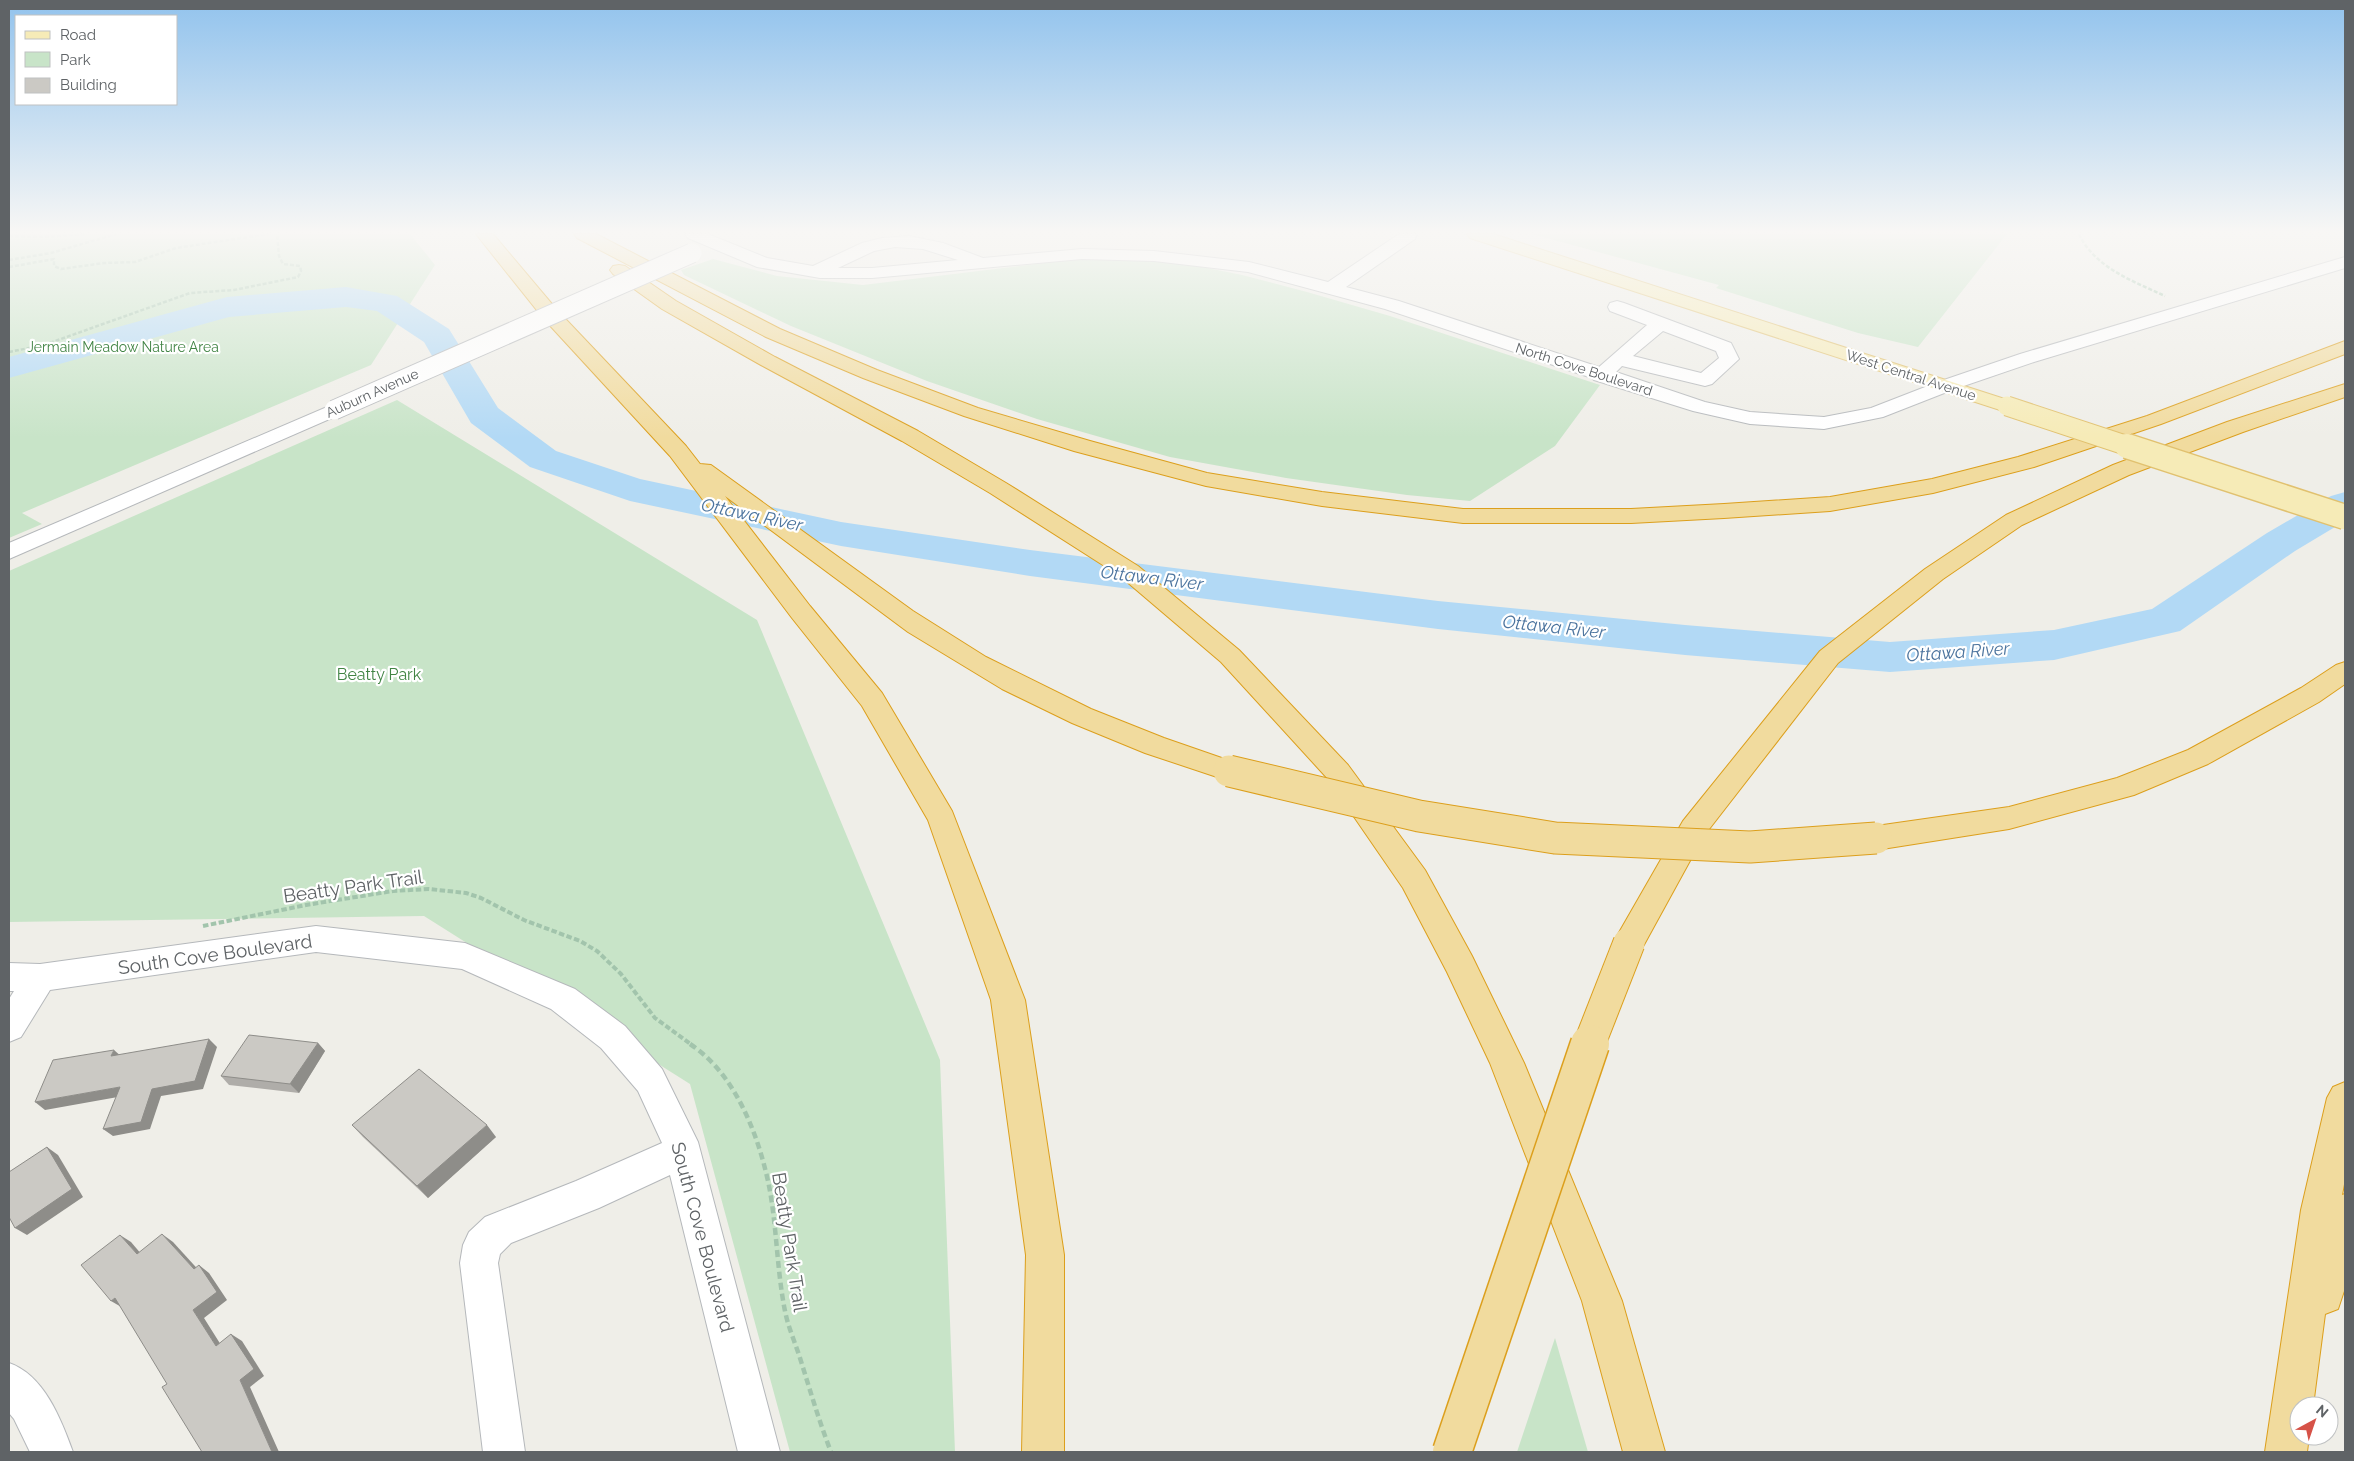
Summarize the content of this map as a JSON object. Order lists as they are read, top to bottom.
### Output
{
  "streets": {
    "main road": ["West Central Avenue"],
    "street": ["North Cove Boulevard", "Auburn Avenue", "South Cove Boulevard"],
    "path": ["Beatty Park Trail"]
  },
  "crossings": [
    ["North Cove Boulevard", "West Central Avenue"]
  ],
  "water": ["Ottawa River"],
  "parks": ["Jermain Meadow Nature Area", "Beatty Park"],
  "legend": ["Road", "Park", "Building"],
  "north": "top right"
}
